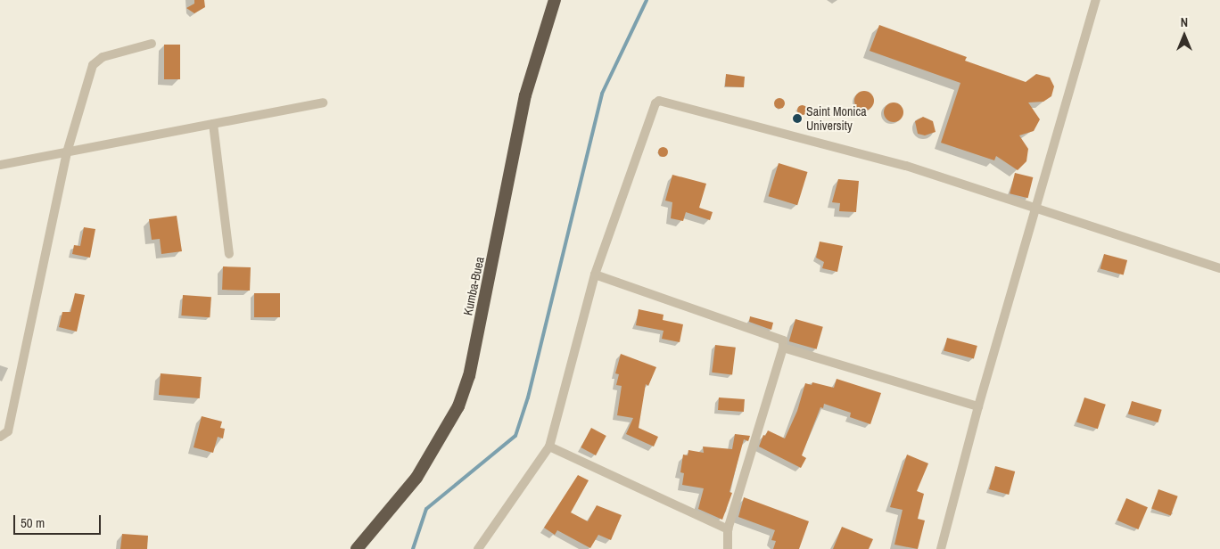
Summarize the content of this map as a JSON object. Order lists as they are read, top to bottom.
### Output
{
  "streets": {
    "highway": ["Kumba-Buea"]
  },
  "places": ["Saint Monica University"],
  "scale_bar": "50 m",
  "north": "top"
}
